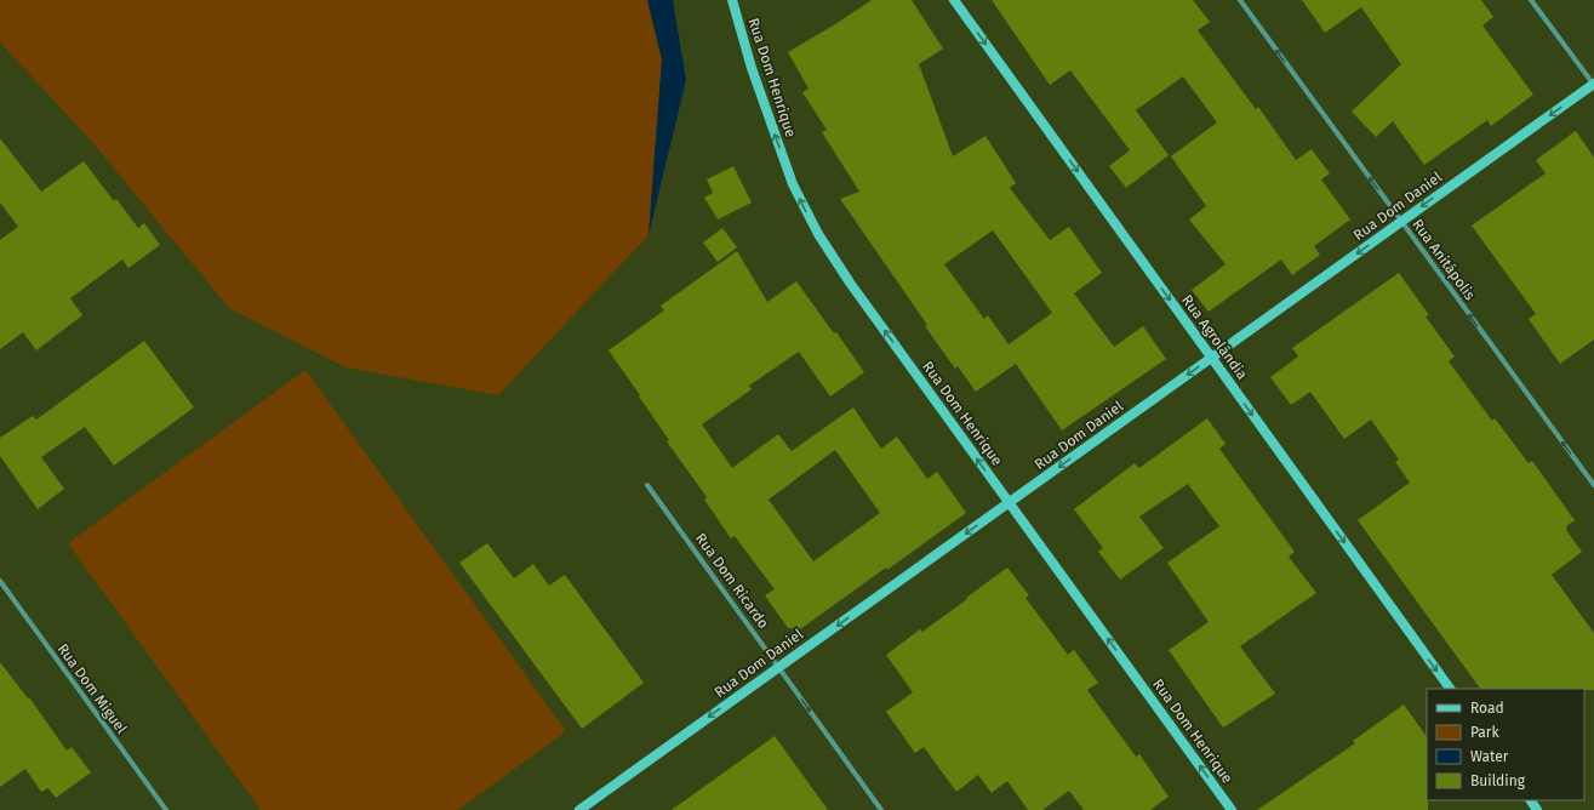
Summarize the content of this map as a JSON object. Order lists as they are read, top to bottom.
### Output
{
  "streets": {
    "street": [
      "Rua Dom Henrique",
      "Rua Dom Daniel",
      "Rua Anitápolis",
      "Rua Agrolândia",
      "Rua Dom Ricardo",
      "Rua Dom Miguel"
    ]
  },
  "crossings": [
    ["Rua Dom Henrique", "Rua Dom Daniel"],
    ["Rua Dom Daniel", "Rua Anitápolis"],
    ["Rua Dom Daniel", "Rua Agrolândia"],
    ["Rua Dom Daniel", "Rua Dom Ricardo"]
  ],
  "one_way": [
    "Rua Dom Henrique",
    "Rua Dom Daniel",
    "Rua Anitápolis",
    "Rua Agrolândia",
    "Rua Dom Ricardo"
  ],
  "legend": [
    "Road",
    "Park",
    "Water",
    "Building"
  ]
}
